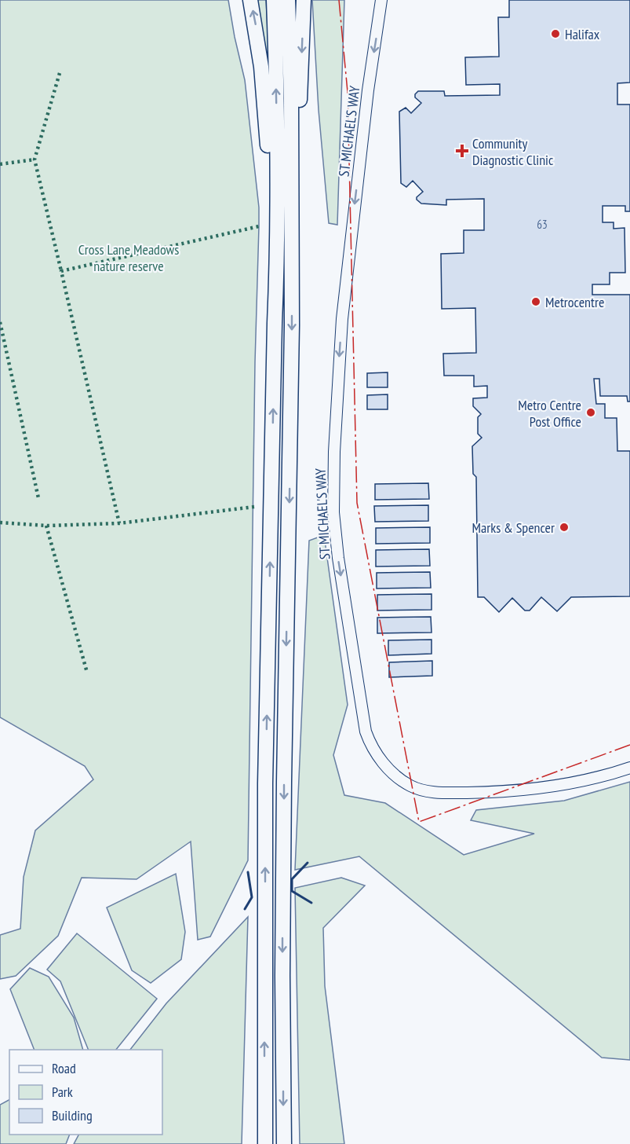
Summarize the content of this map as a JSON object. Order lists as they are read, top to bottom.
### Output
{
  "streets": {
    "street": ["ST MICHAEL'S WAY"]
  },
  "parks": ["Cross Lane Meadows nature reserve"],
  "places": {
    "other": [
      "Halifax",
      "Metrocentre",
      "Metro Centre Post Office",
      "Marks & Spencer"
    ],
    "health": ["Community Diagnostic Clinic"]
  },
  "house_numbers": ["63"],
  "legend": ["Road", "Park", "Building"]
}
